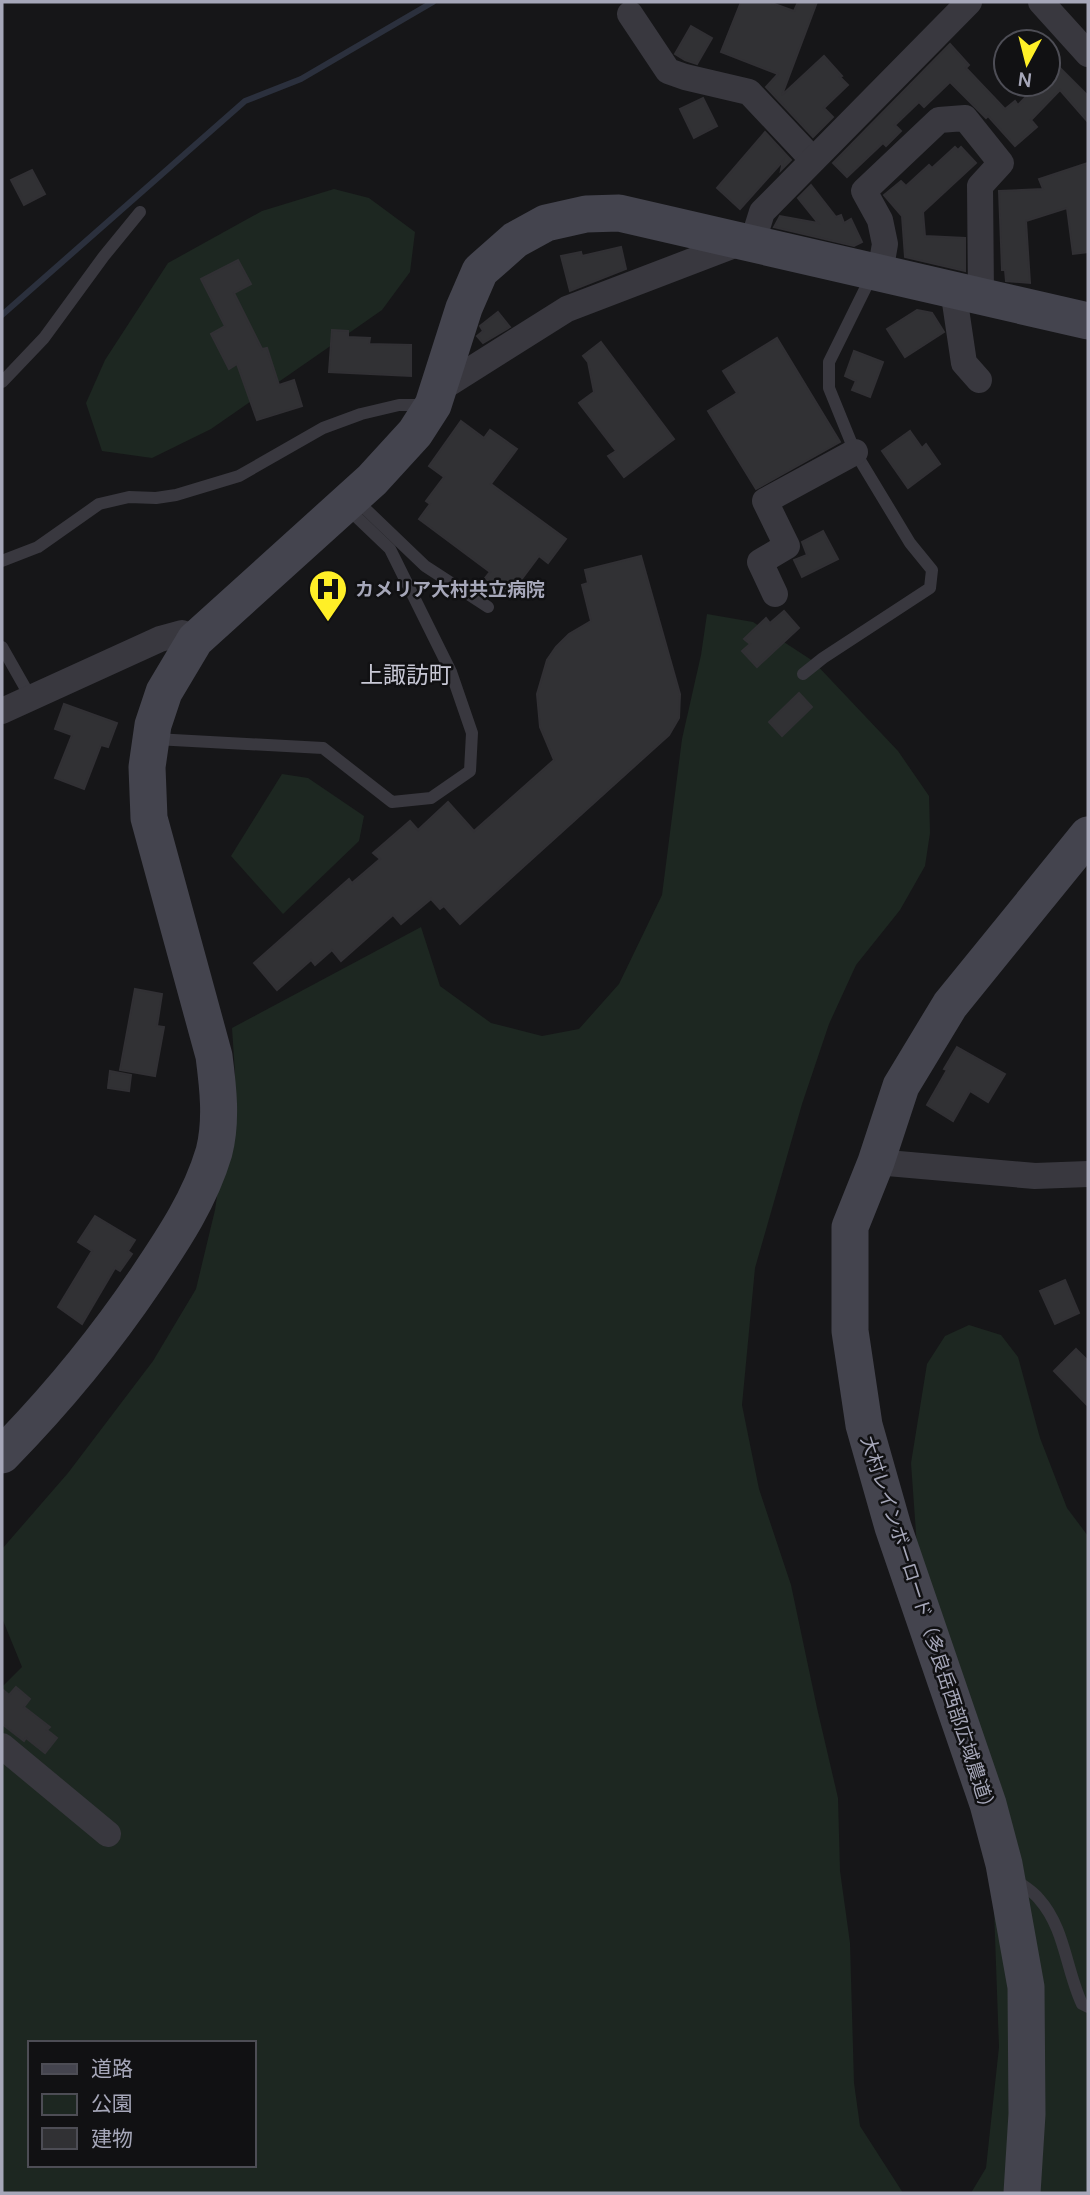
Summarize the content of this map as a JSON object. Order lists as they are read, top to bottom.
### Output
{
  "streets": {
    "street": ["大村レインボーロード（多良岳西部広域農道）"]
  },
  "districts": ["上諏訪町"],
  "places": {
    "hospital": ["カメリア大村共立病院"]
  },
  "legend": ["道路", "公園", "建物"],
  "north": "bottom"
}
